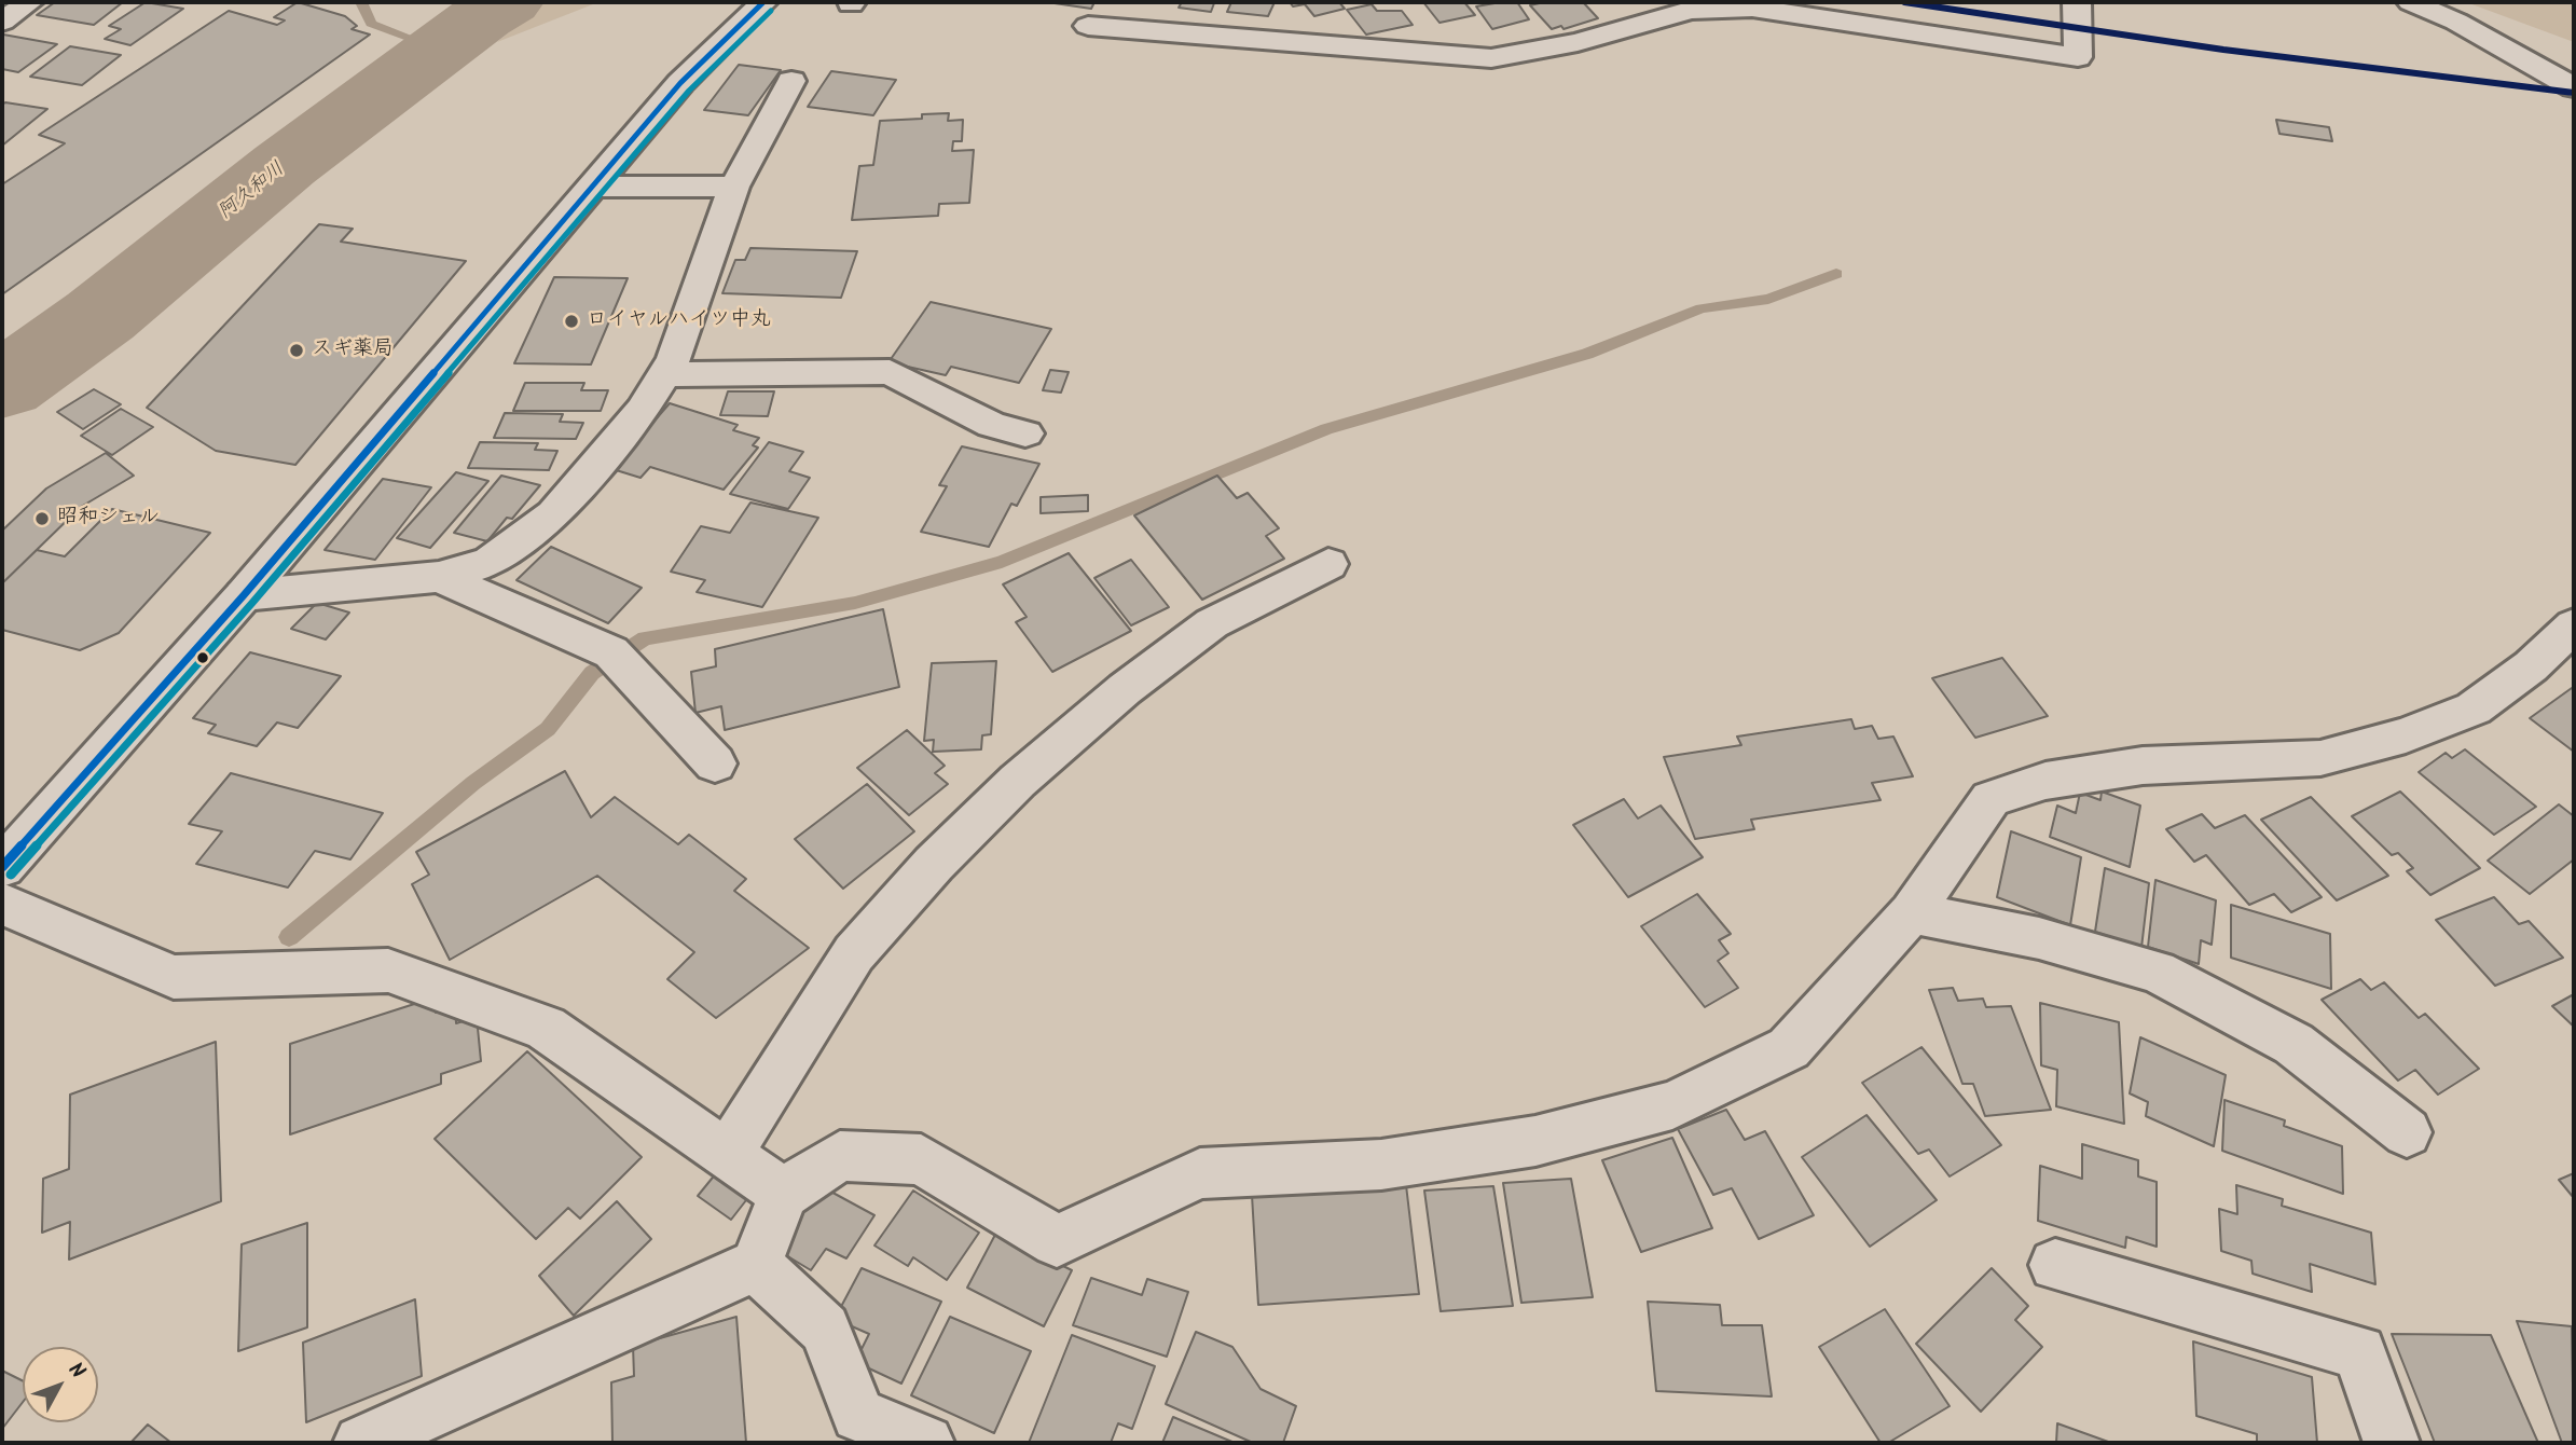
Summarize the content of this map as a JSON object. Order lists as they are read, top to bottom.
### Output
{
  "water": ["阿久和川"],
  "places": ["ロイヤルハイツ中丸", "スギ薬局", "昭和シェル"],
  "north": "top right"
}
